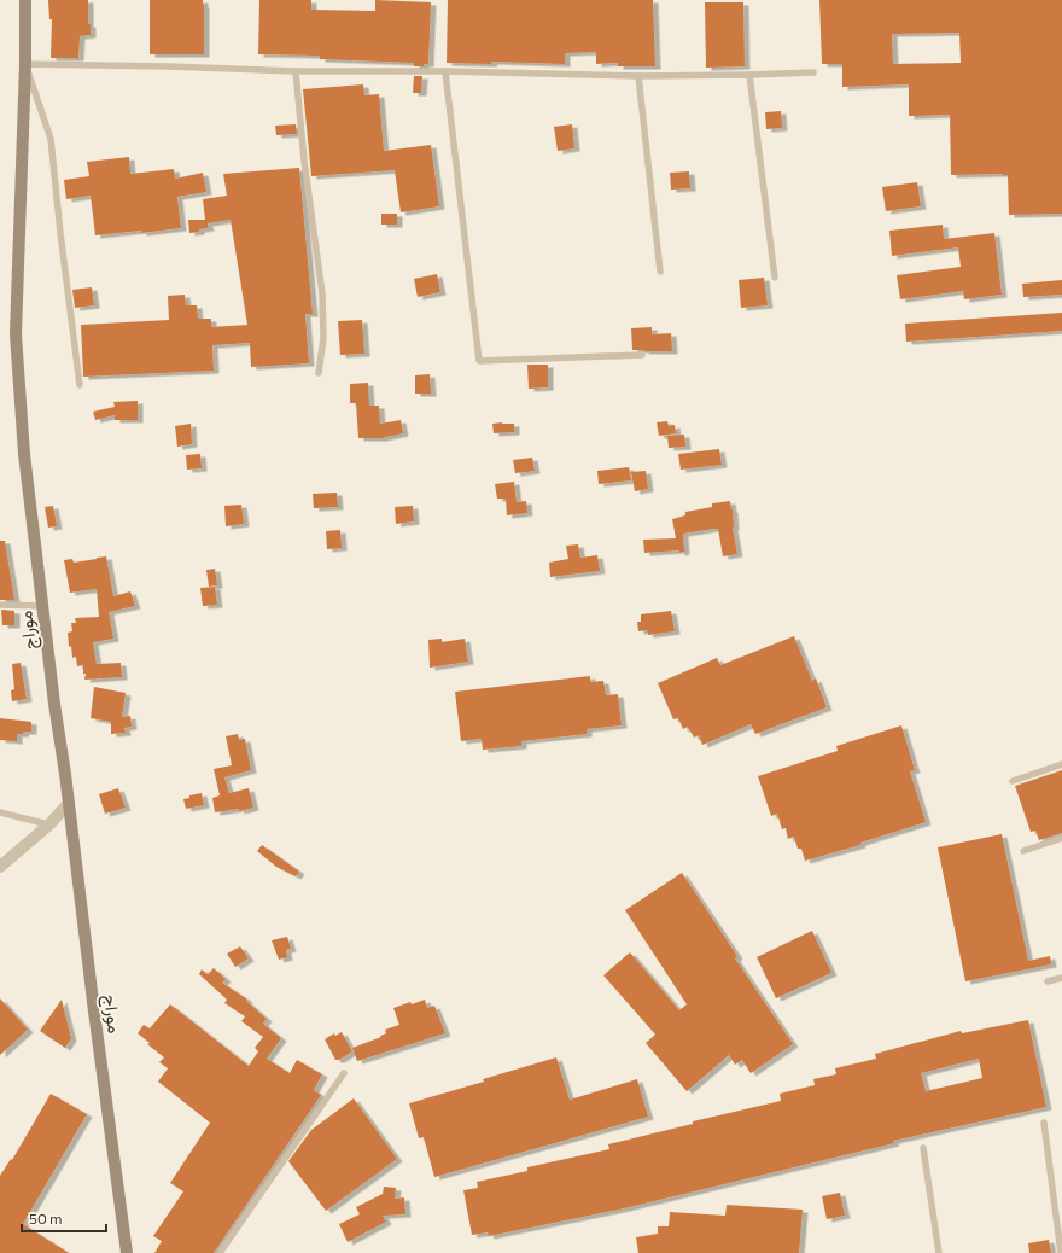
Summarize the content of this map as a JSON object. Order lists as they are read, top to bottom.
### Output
{
  "streets": {
    "main road": ["موراج"]
  },
  "scale_bar": "50 m"
}
